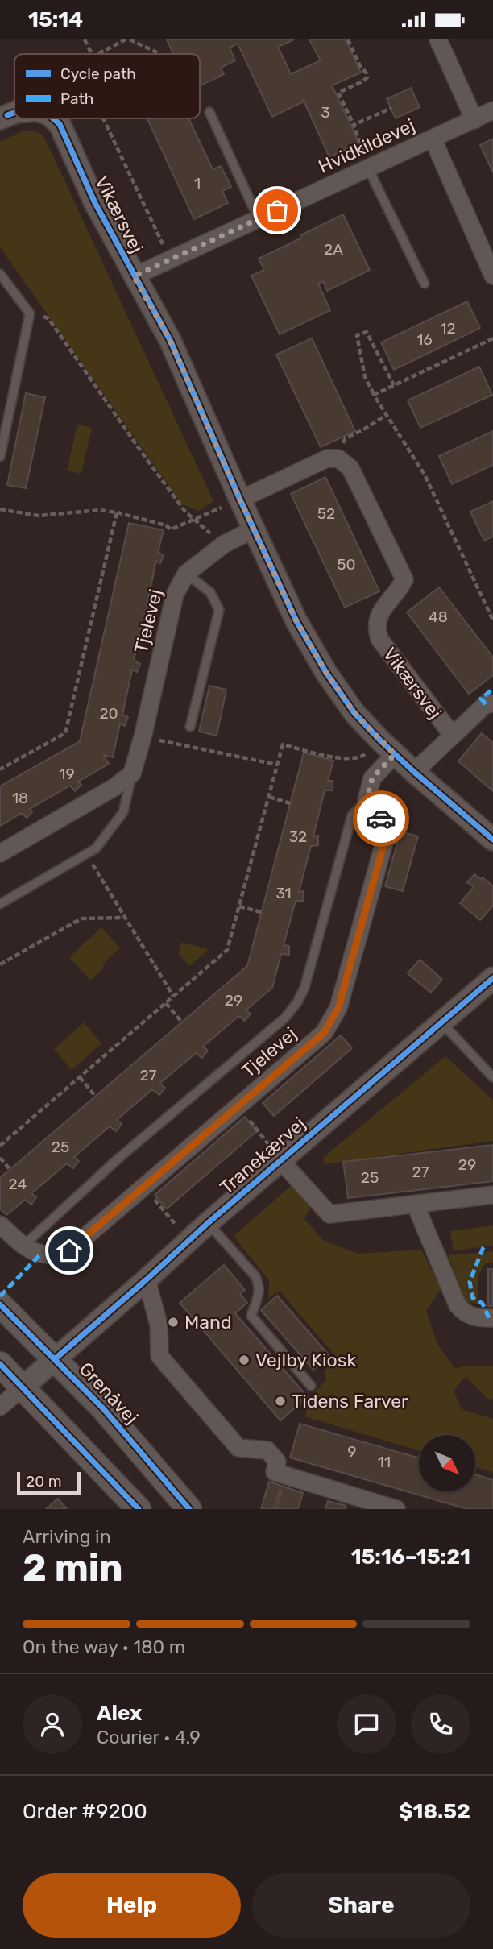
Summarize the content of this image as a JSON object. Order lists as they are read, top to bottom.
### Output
{
  "streets": {
    "main road": ["Grenåvej"],
    "street": [
      "Hvidkildevej",
      "Vikærsvej",
      "Tjelevej",
      "Tranekærvej"
    ]
  },
  "crossings": [
    ["Hvidkildevej", "Vikærsvej"],
    ["Vikærsvej", "Tjelevej"],
    ["Tranekærvej", "Grenåvej"]
  ],
  "places": ["Mand", "Vejlby Kiosk", "Tidens Farver"],
  "house_numbers": [
    "3",
    "1",
    "2A",
    "12",
    "16",
    "52",
    "50",
    "48",
    "20",
    "19",
    "18",
    "32",
    "31",
    "29",
    "27",
    "25",
    "29",
    "27",
    "25",
    "24",
    "9",
    "11"
  ],
  "legend": ["Cycle path", "Path"],
  "scale_bar": "20 m",
  "north": "bottom right",
  "page": {
    "status": "15:14",
    "scale": "20 m",
    "heading": ["2 min", "Arriving in", "15:16–15:21"],
    "panel": [
      "Alex",
      "Courier · 4.9",
      "Order #9200",
      "$18.52"
    ],
    "bar": "On the way · 180 m",
    "buttons": ["Help", "Share"]
  }
}
